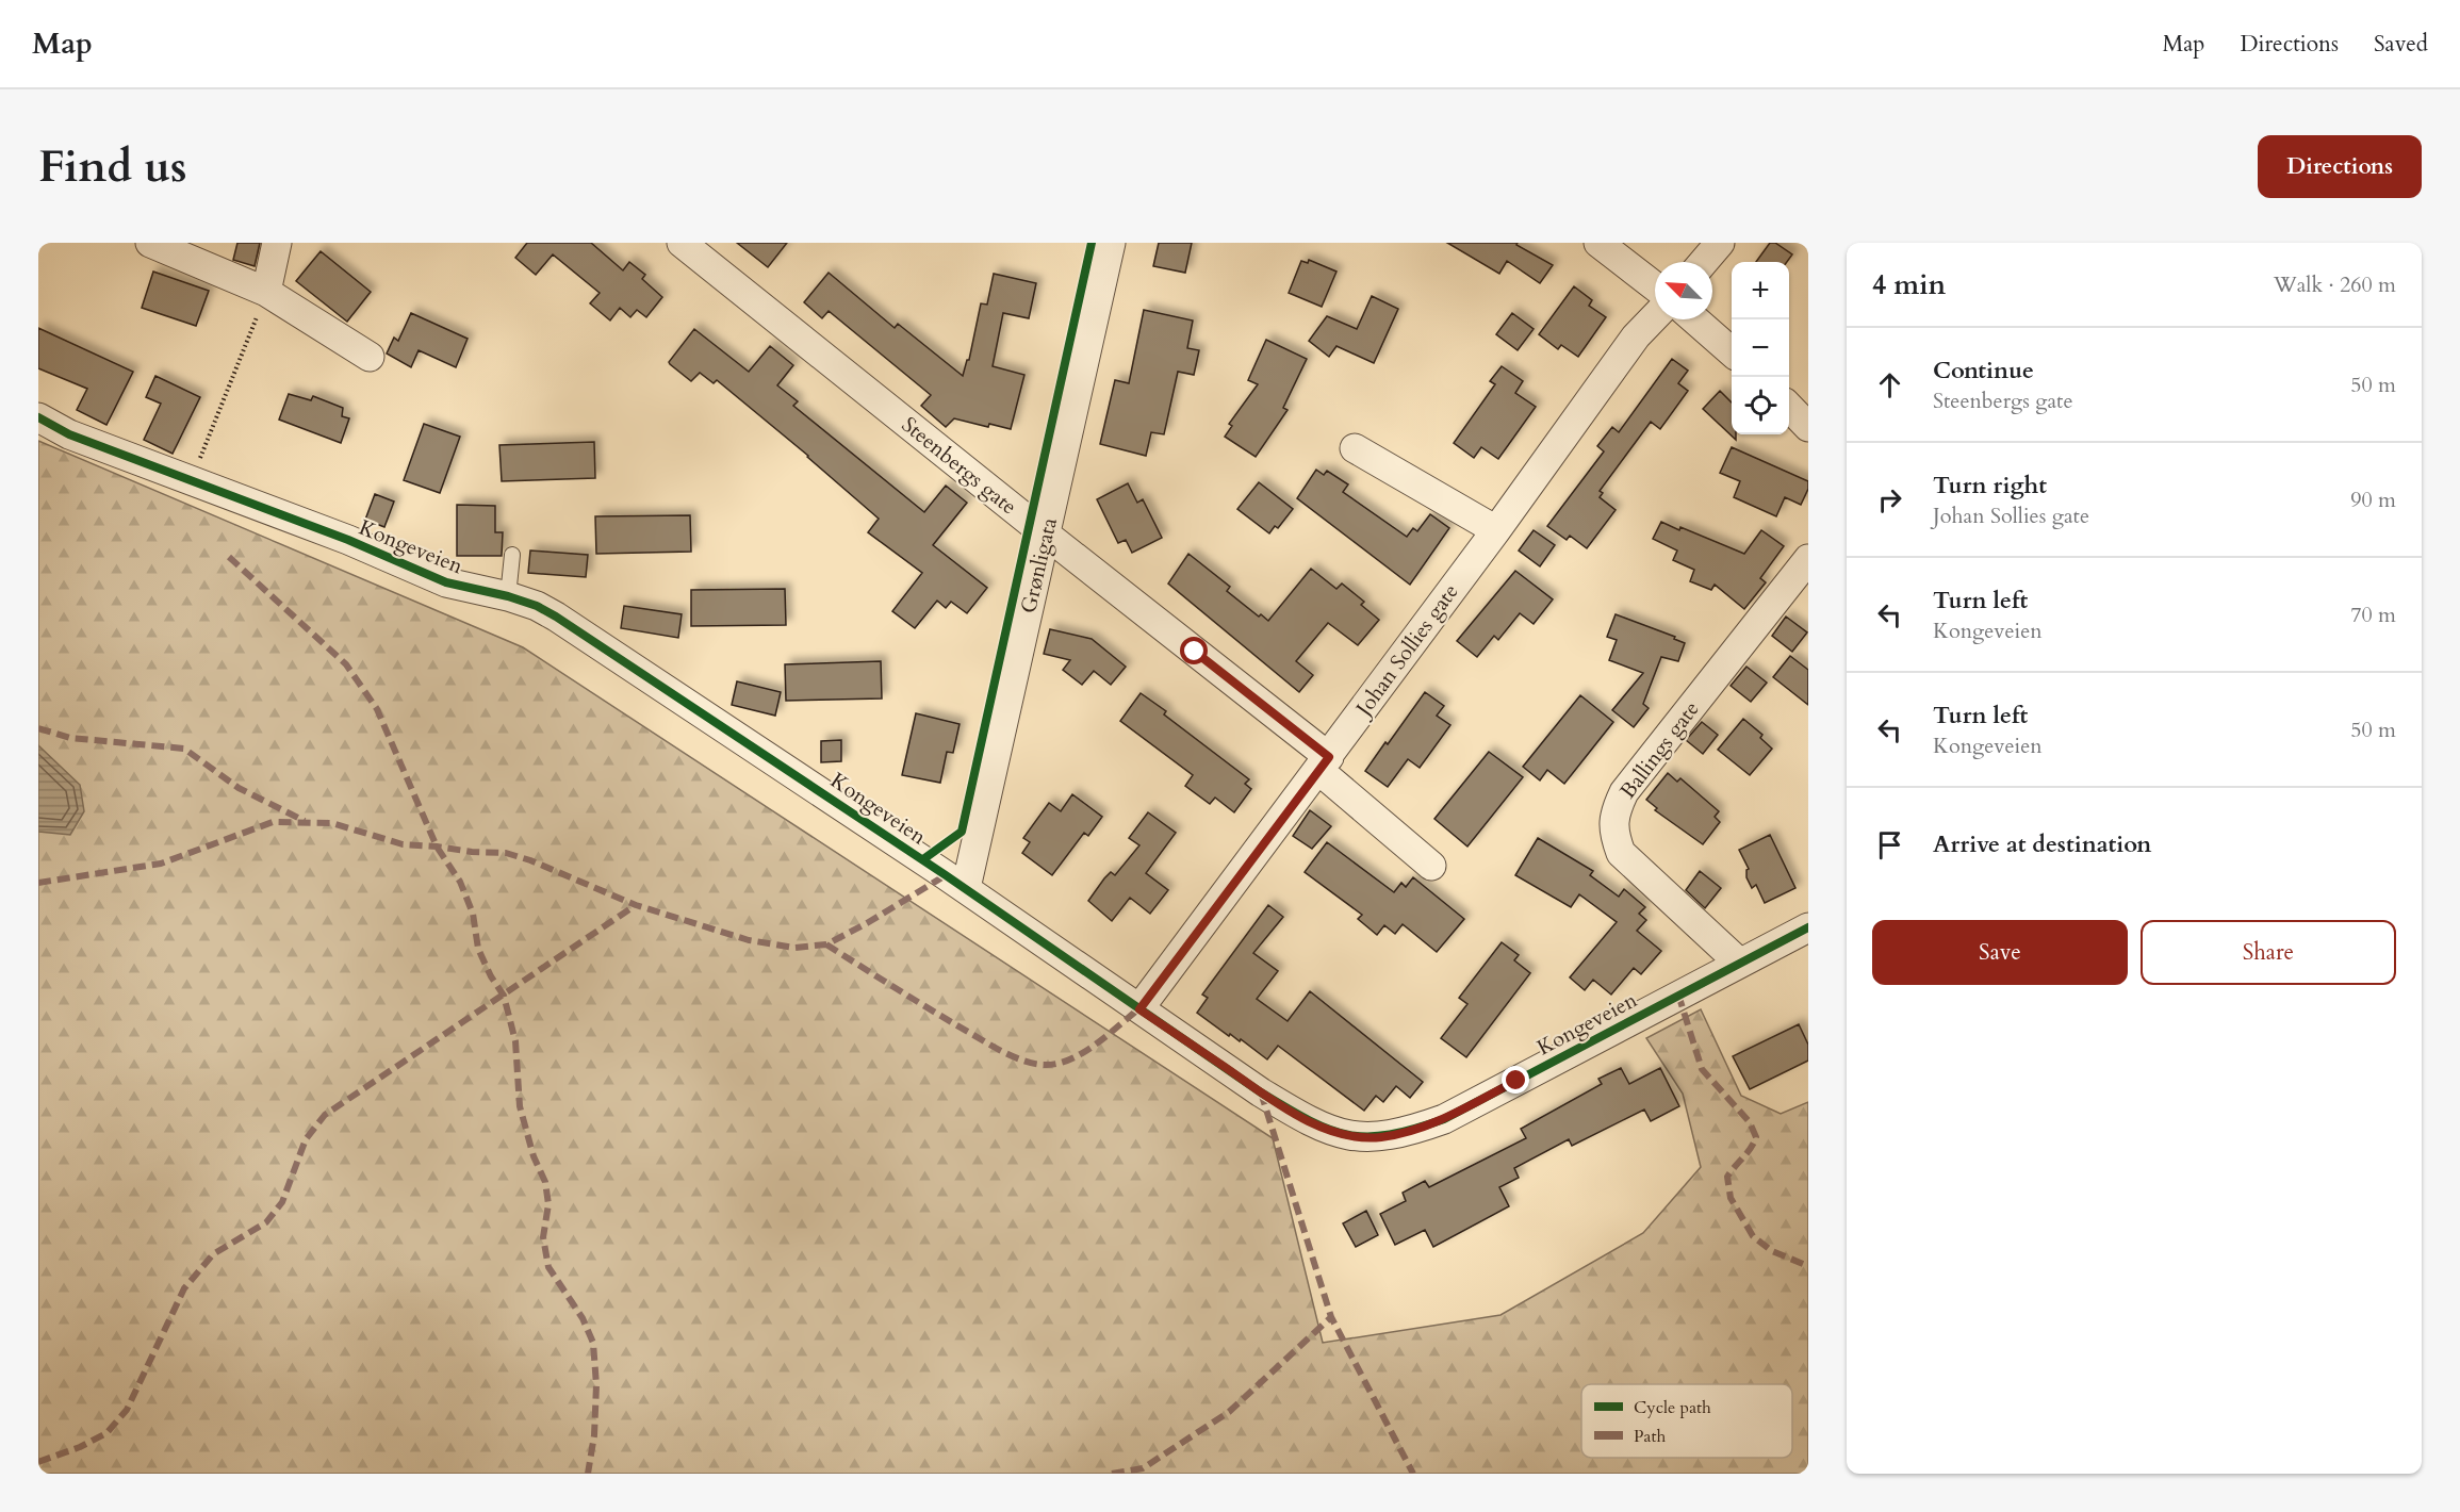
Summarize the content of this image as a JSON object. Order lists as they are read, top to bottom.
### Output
{
  "streets": {
    "street": [
      "Steenbergs gate",
      "Kongeveien",
      "Grønligata",
      "Johan Sollies gate",
      "Ballings gate"
    ]
  },
  "crossings": [
    ["Steenbergs gate", "Grønligata"],
    ["Steenbergs gate", "Johan Sollies gate"],
    ["Kongeveien", "Grønligata"],
    ["Kongeveien", "Johan Sollies gate"],
    ["Kongeveien", "Ballings gate"]
  ],
  "legend": ["Cycle path", "Path"],
  "north": "top left",
  "page": {
    "header": "Map",
    "nav": ["Map", "Directions", "Saved"],
    "buttons": [
      "Directions",
      ["Save", "Share"]
    ],
    "title": "Find us",
    "heading": ["4 min", "Walk · 260 m"],
    "map_buttons": ["+", "−"],
    "list": [
      ["Continue", "Steenbergs gate", "50 m"],
      ["Turn right", "Johan Sollies gate", "90 m"],
      ["Turn left", "Kongeveien", "70 m"],
      ["Turn left", "Kongeveien", "50 m"],
      "Arrive at destination"
    ]
  }
}
